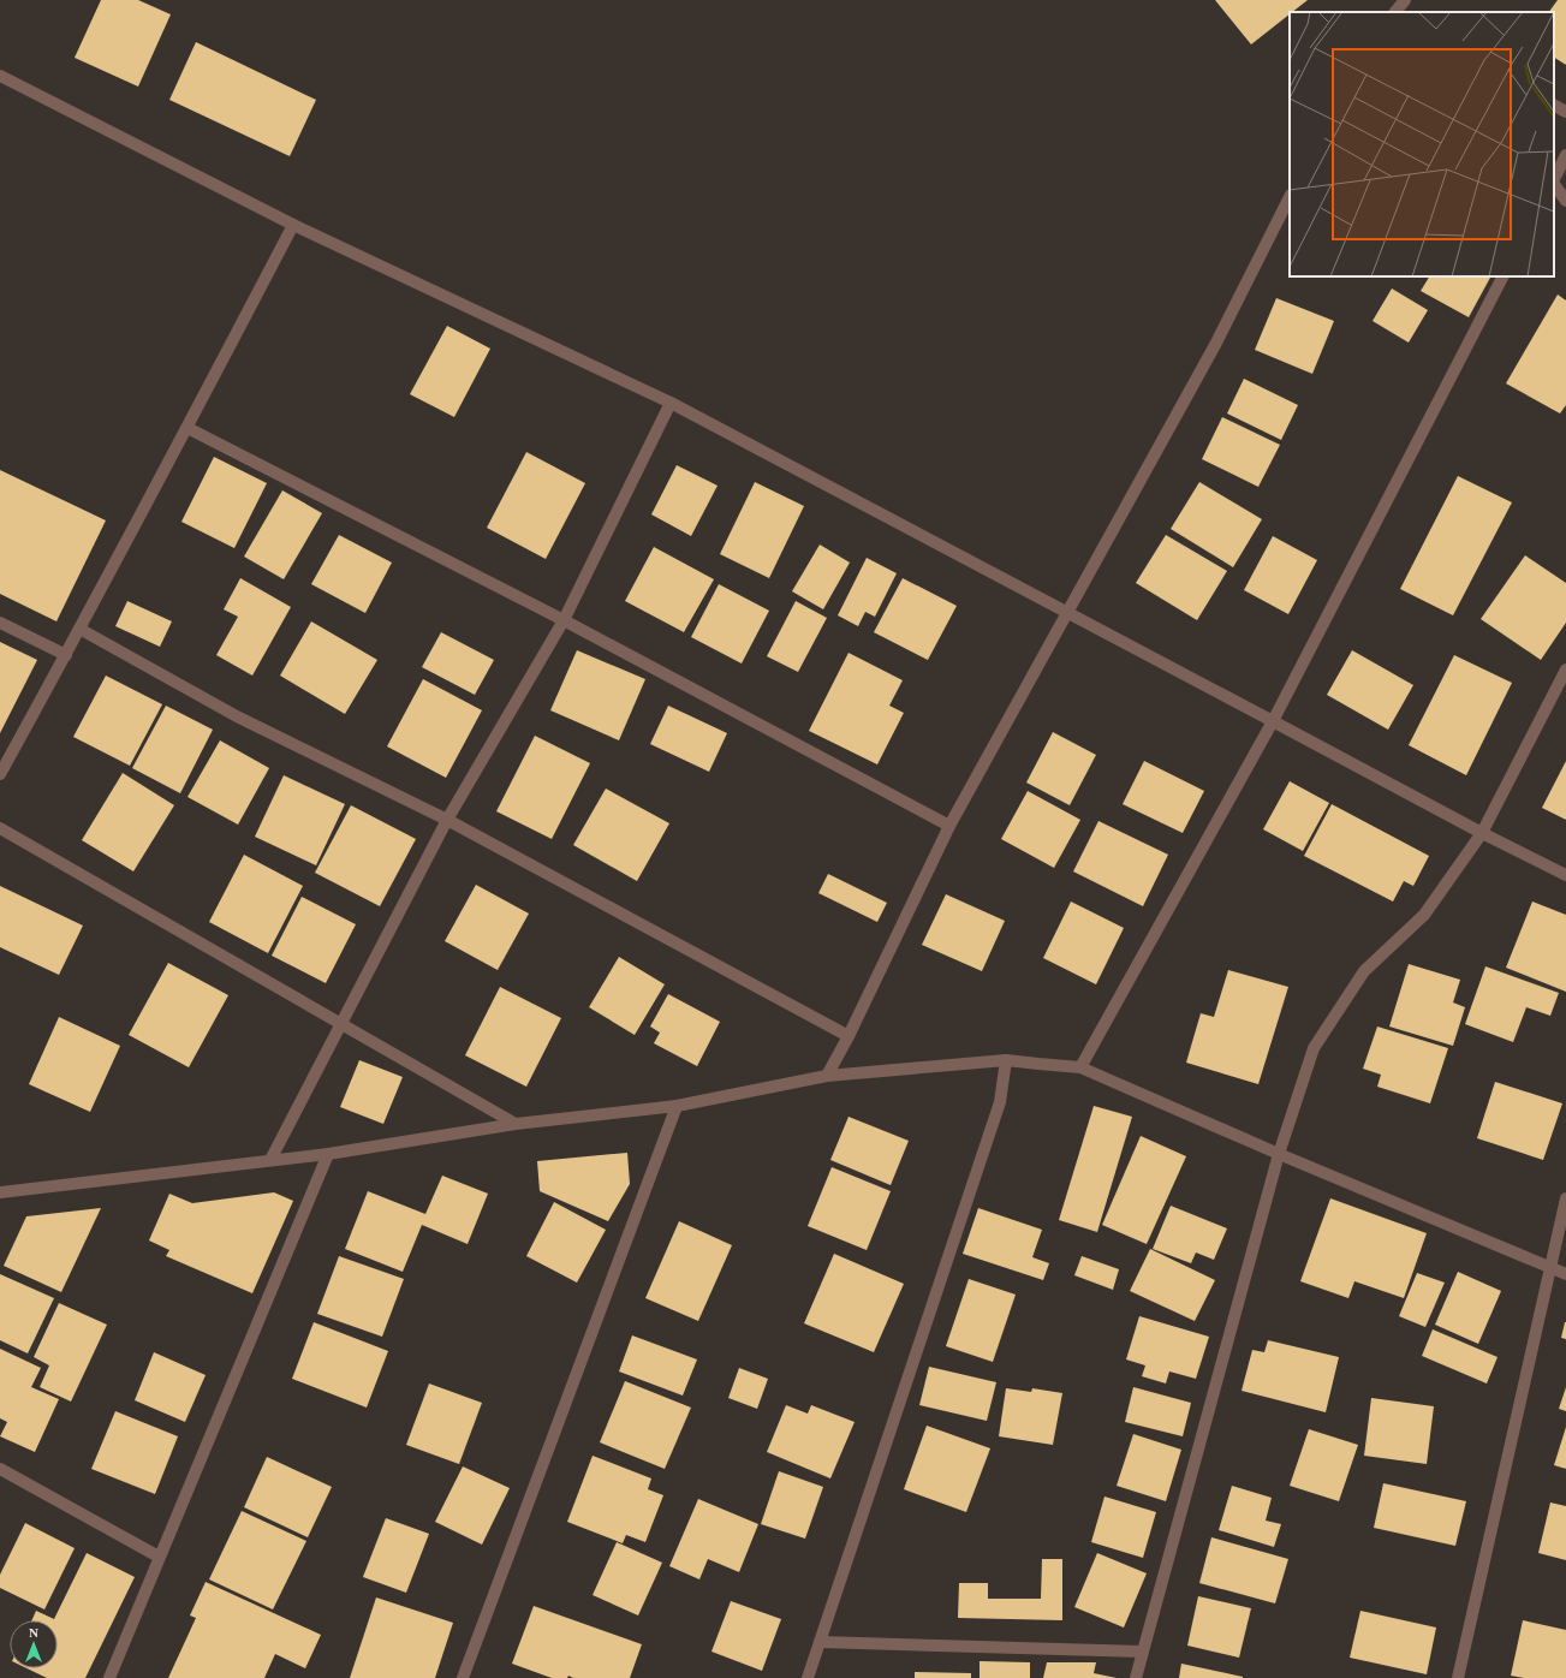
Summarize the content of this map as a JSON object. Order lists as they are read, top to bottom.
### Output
{
  "north": "top"
}
